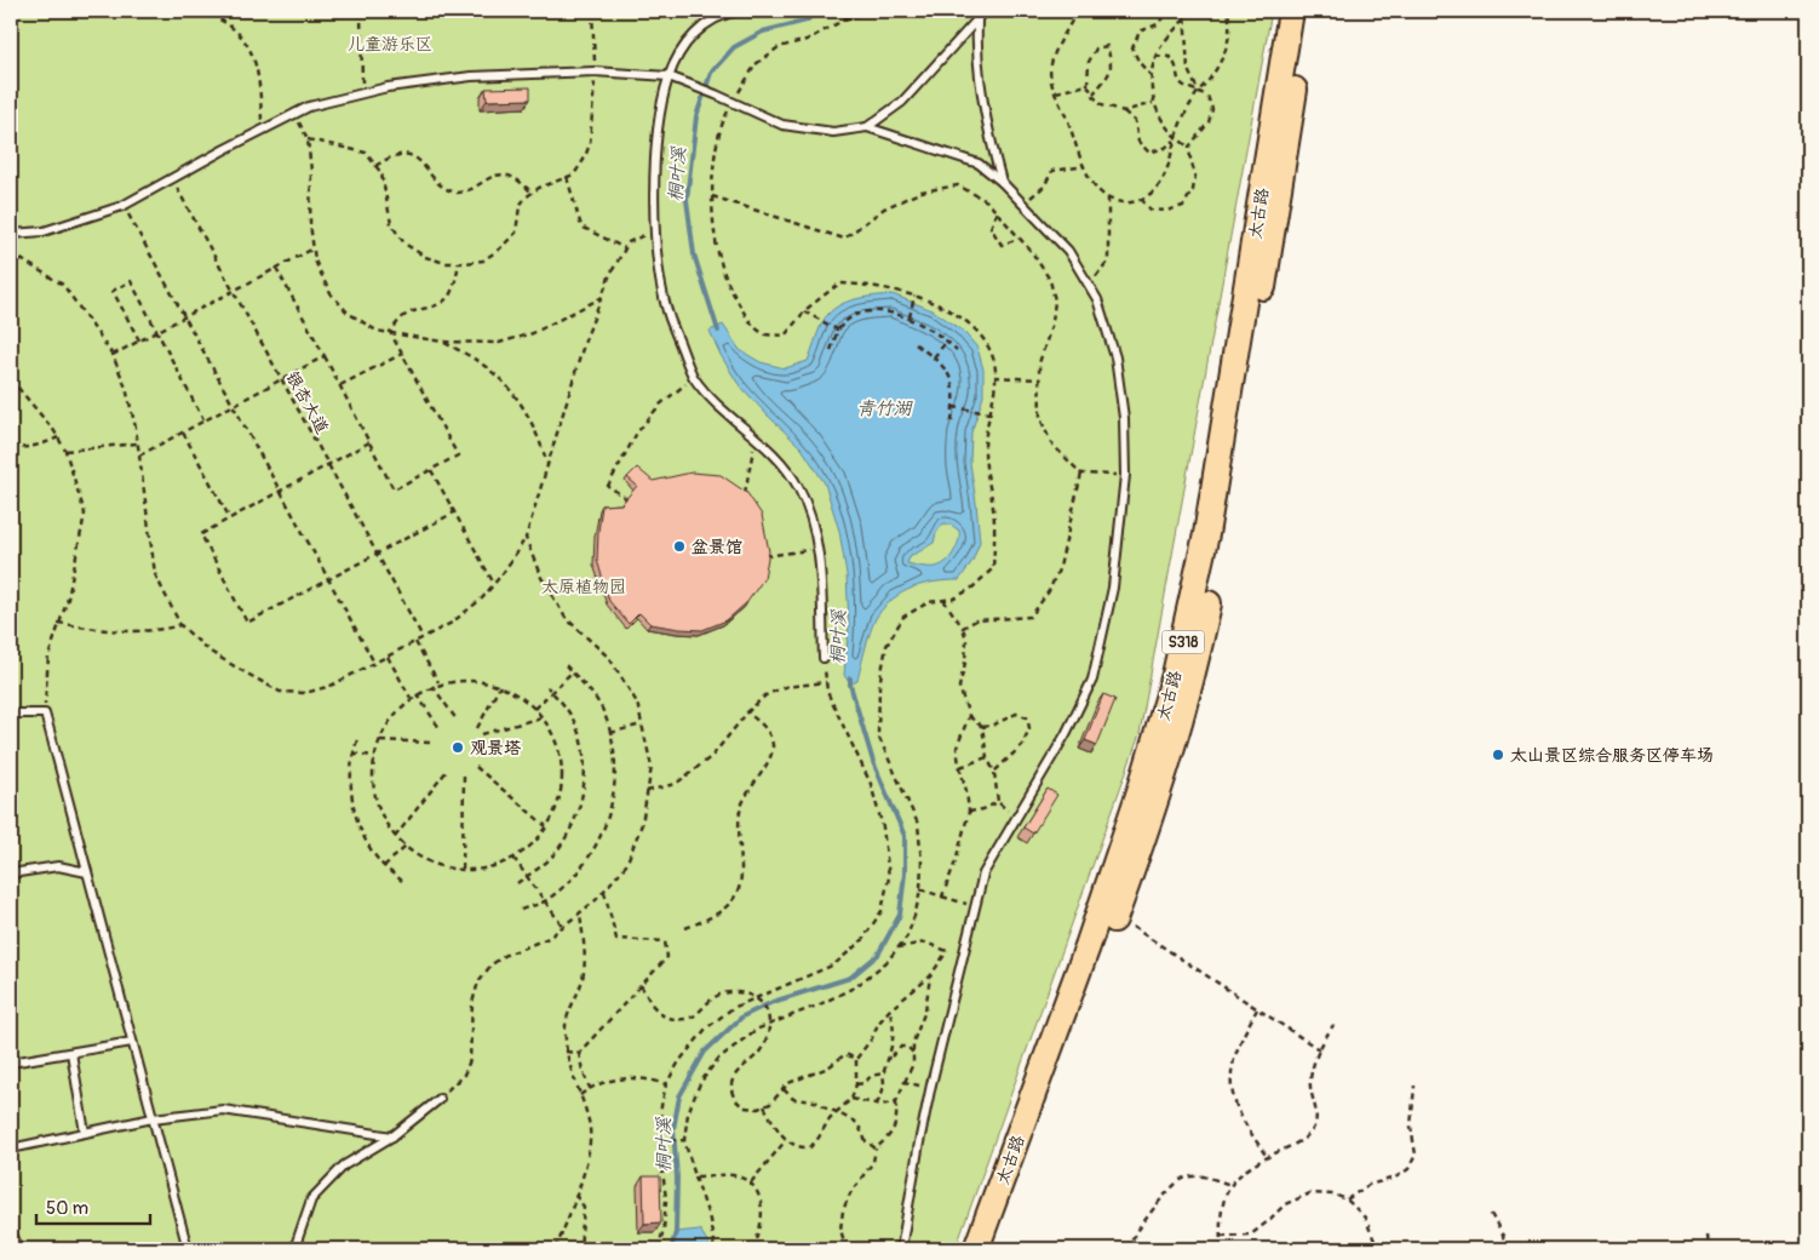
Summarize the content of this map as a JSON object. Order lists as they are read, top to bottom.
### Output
{
  "streets": {
    "main road": ["太古路", "S318"],
    "path": ["银杏大道"]
  },
  "water": ["桐叶溪", "青竹湖"],
  "parks": ["儿童游乐区", "太原植物园"],
  "places": ["盆景馆", "观景塔", "太山景区综合服务区停车场"],
  "scale_bar": "50 m"
}
